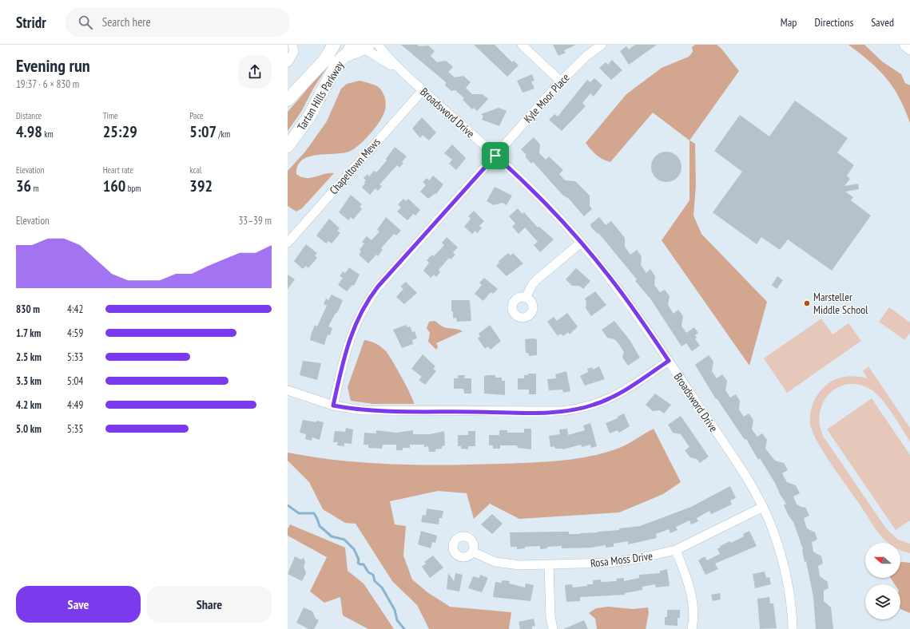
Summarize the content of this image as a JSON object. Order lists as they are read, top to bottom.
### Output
{
  "streets": {
    "street": [
      "Tartan Hills Parkway",
      "Kyle Moor Place",
      "Broadsword Drive",
      "Chapeltown Mews",
      "Rosa Moss Drive"
    ]
  },
  "crossings": [
    ["Tartan Hills Parkway", "Broadsword Drive"],
    ["Kyle Moor Place", "Broadsword Drive"],
    ["Broadsword Drive", "Chapeltown Mews"],
    ["Broadsword Drive", "Rosa Moss Drive"]
  ],
  "places": ["Marsteller Middle School"],
  "north": "left",
  "page": {
    "header": "Stridr",
    "search": "Search here",
    "nav": ["Map", "Directions", "Saved"],
    "heading": ["Evening run", "19:37 · 6 × 830 m"],
    "stats": [
      ["Distance", "4.98 km"],
      ["Time", "25:29"],
      ["Pace", "5:07 /km"],
      ["Elevation", "36 m"],
      ["Heart rate", "160 bpm"],
      ["kcal", "392"]
    ],
    "chart": ["Elevation", "33–39 m"],
    "list": [
      {
        "name": "830 m",
        "note": "4:42"
      },
      {
        "name": "1.7 km",
        "note": "4:59"
      },
      {
        "name": "2.5 km",
        "note": "5:33"
      },
      {
        "name": "3.3 km",
        "note": "5:04"
      },
      {
        "name": "4.2 km",
        "note": "4:49"
      },
      {
        "name": "5.0 km",
        "note": "5:35"
      }
    ],
    "buttons": ["Save", "Share"]
  }
}
